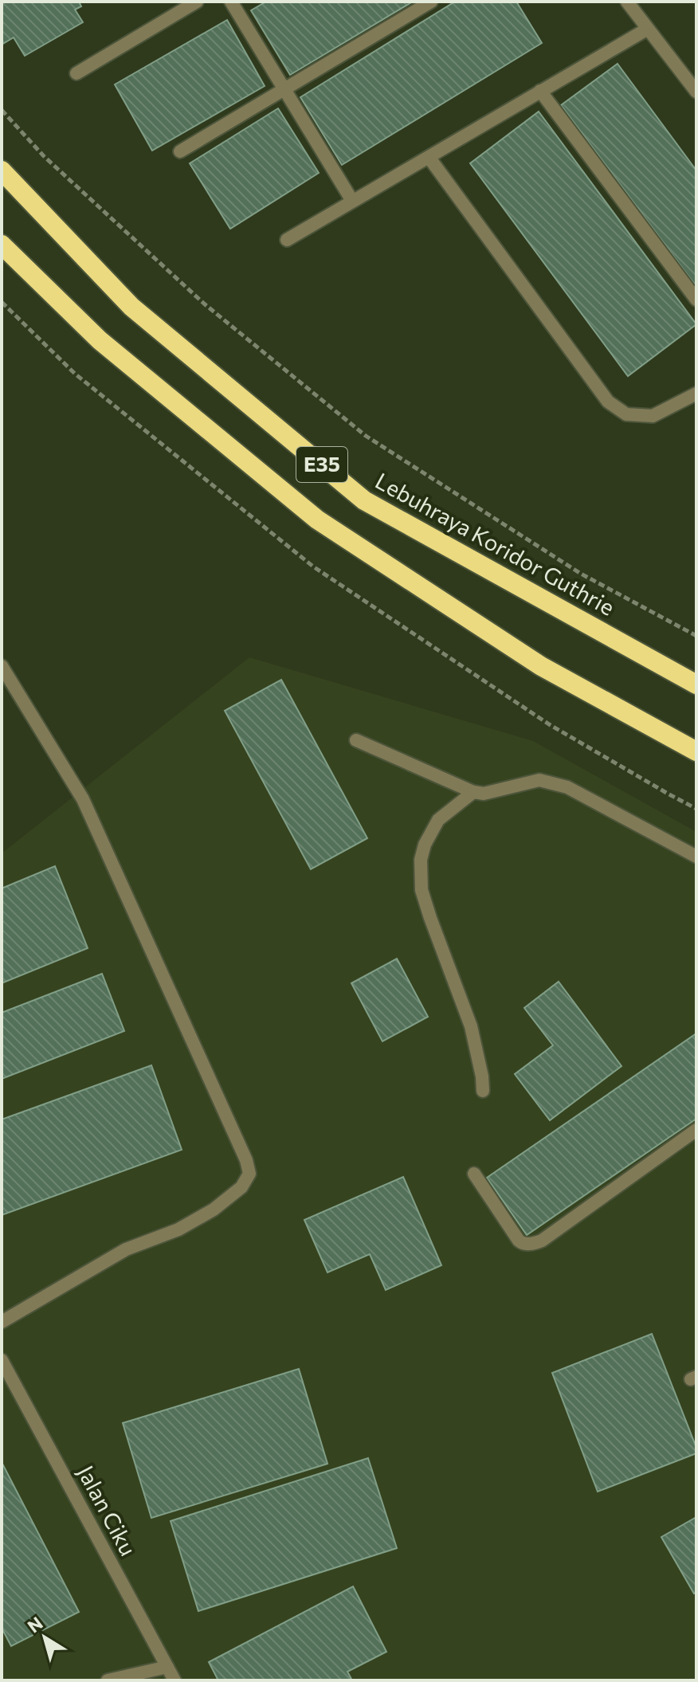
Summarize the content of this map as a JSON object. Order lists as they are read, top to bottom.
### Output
{
  "streets": {
    "highway": ["E35", "Lebuhraya Koridor Guthrie"],
    "street": ["Jalan Ciku"]
  },
  "north": "top left"
}
